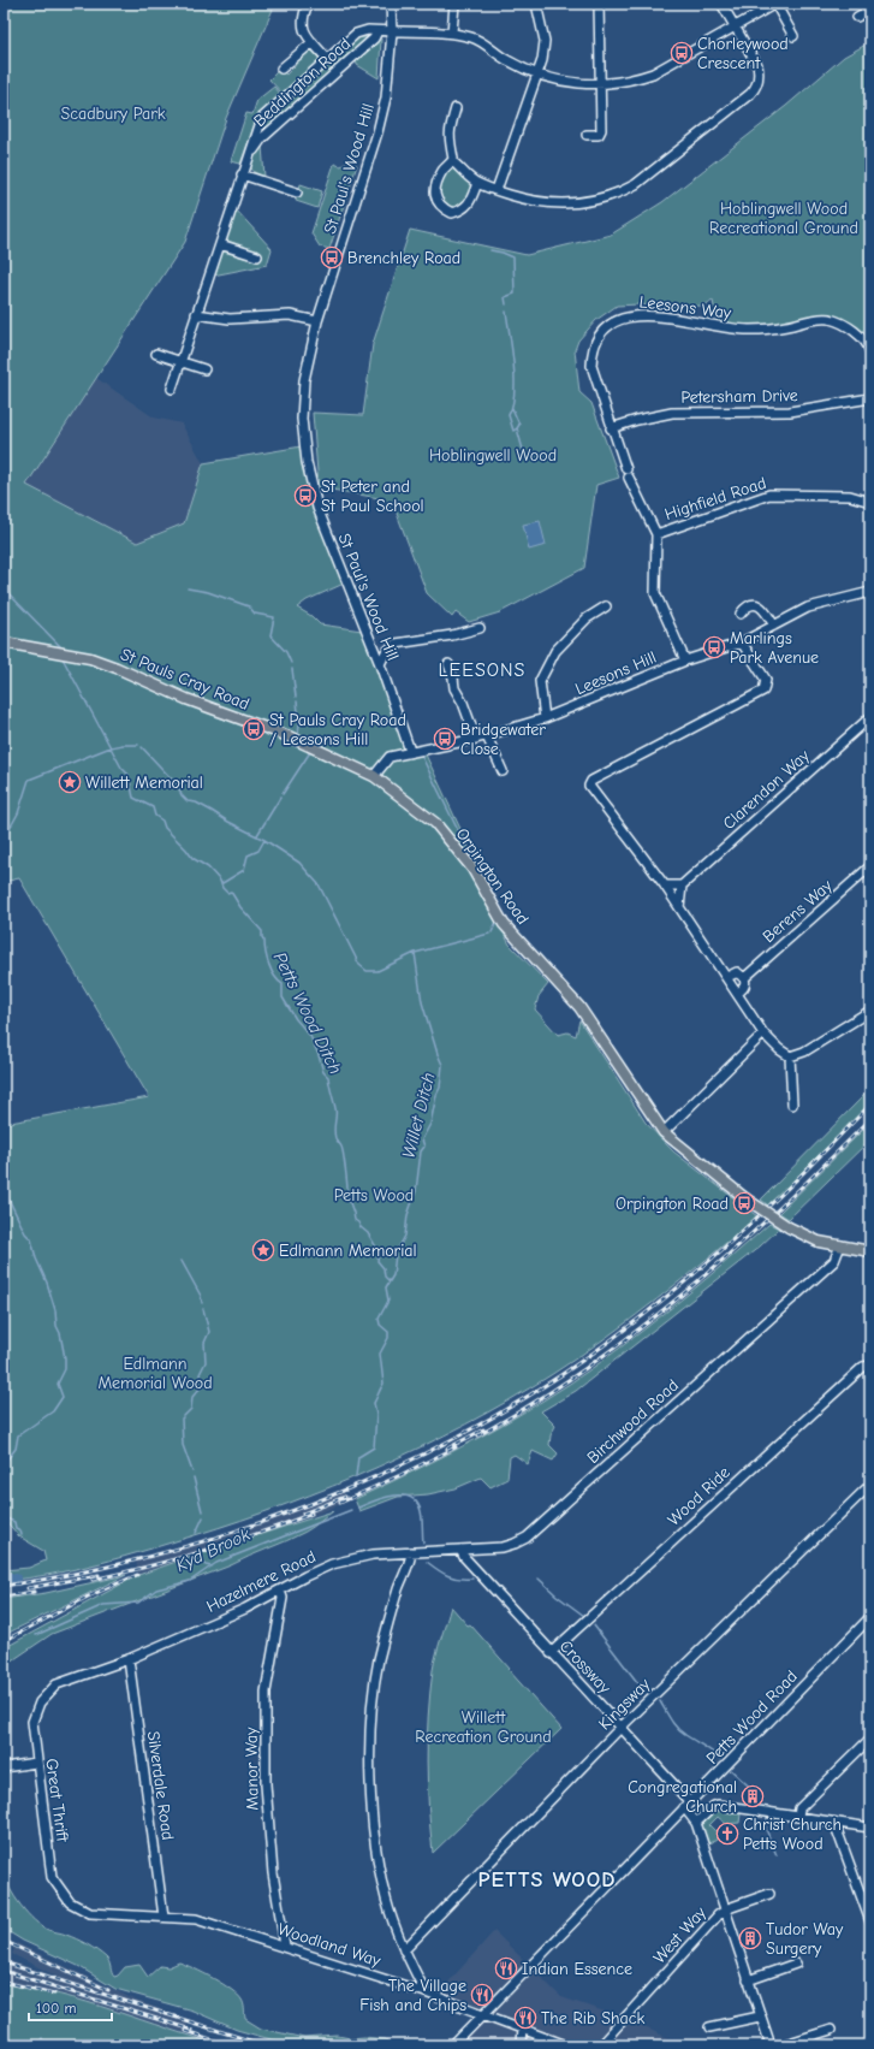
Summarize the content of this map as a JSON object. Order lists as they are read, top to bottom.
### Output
{
  "streets": {
    "main road": ["St Pauls Cray Road", "Orpington Road"],
    "street": [
      "Beddington Road",
      "St Paul's Wood Hill",
      "Leesons Way",
      "Petersham Drive",
      "Highfield Road",
      "Leesons Hill",
      "Clarendon Way",
      "Berens Way",
      "Birchwood Road",
      "Wood Ride",
      "Hazelmere Road",
      "Crossway",
      "Kingsway",
      "Petts Wood Road",
      "Manor Way",
      "Silverdale Road",
      "Great Thrift",
      "West Way",
      "Woodland Way"
    ]
  },
  "crossings": [
    ["Beddington Road", "St Paul's Wood Hill"],
    ["St Paul's Wood Hill", "Leesons Hill"],
    ["Leesons Way", "Petersham Drive"],
    ["Leesons Way", "Highfield Road"],
    ["Highfield Road", "Leesons Hill"],
    ["Leesons Hill", "St Pauls Cray Road"],
    ["Leesons Hill", "Orpington Road"],
    ["St Pauls Cray Road", "Orpington Road"],
    ["Orpington Road", "Birchwood Road"],
    ["Birchwood Road", "Hazelmere Road"],
    ["Birchwood Road", "Crossway"],
    ["Wood Ride", "Crossway"],
    ["Hazelmere Road", "Manor Way"],
    ["Hazelmere Road", "Silverdale Road"],
    ["Hazelmere Road", "Great Thrift"],
    ["Crossway", "Kingsway"],
    ["Crossway", "Petts Wood Road"],
    ["Crossway", "West Way"],
    ["Petts Wood Road", "Woodland Way"],
    ["Manor Way", "Woodland Way"],
    ["Silverdale Road", "Great Thrift"],
    ["Silverdale Road", "Woodland Way"],
    ["Great Thrift", "Woodland Way"]
  ],
  "districts": ["LEESONS", "PETTS WOOD"],
  "water": ["Petts Wood Ditch", "Willet Ditch", "Kyd Brook"],
  "parks": [
    "Scadbury Park",
    "Hoblingwell Wood Recreational Ground",
    "Hoblingwell Wood",
    "Petts Wood",
    "Edlmann Memorial Wood",
    "Willett Recreation Ground"
  ],
  "places": {
    "bus stop": [
      "Chorleywood Crescent",
      "Brenchley Road",
      "St Peter and St Paul School",
      "Marlings Park Avenue",
      "St Pauls Cray Road / Leesons Hill",
      "Bridgewater Close",
      "Orpington Road"
    ],
    "place": ["Willett Memorial", "Edlmann Memorial"],
    "building": ["Congregational Church", "Tudor Way Surgery"],
    "church": ["Christ Church Petts Wood"],
    "restaurant": ["Indian Essence", "The Village Fish and Chips", "The Rib Shack"]
  },
  "scale_bar": "100 m"
}
